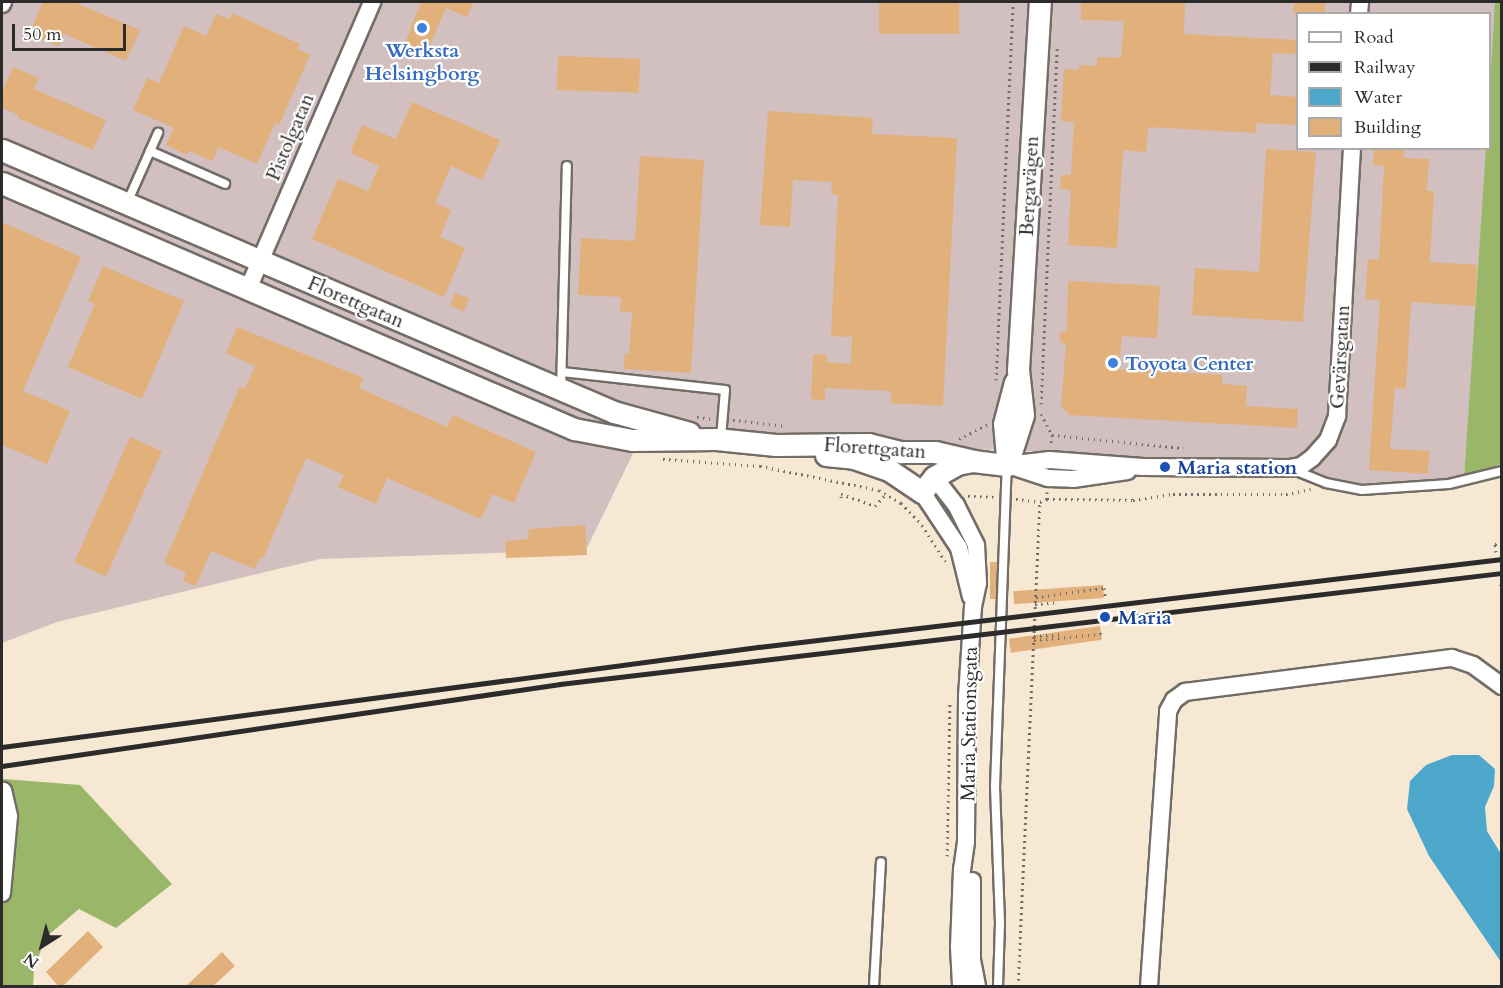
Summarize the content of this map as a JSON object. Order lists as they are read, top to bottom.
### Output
{
  "streets": {
    "street": [
      "Pistolgatan",
      "Bergavägen",
      "Florettgatan",
      "Gevärsgatan",
      "Maria Stationsgata"
    ]
  },
  "crossings": [
    ["Pistolgatan", "Florettgatan"],
    ["Bergavägen", "Gevärsgatan"],
    ["Florettgatan", "Gevärsgatan"],
    ["Florettgatan", "Maria Stationsgata"],
    ["Gevärsgatan", "Maria Stationsgata"]
  ],
  "places": [
    "Werksta Helsingborg",
    "Toyota Center",
    "Maria station",
    "Maria"
  ],
  "legend": [
    "Road",
    "Railway",
    "Water",
    "Building"
  ],
  "scale_bar": "50 m",
  "north": "bottom left"
}
